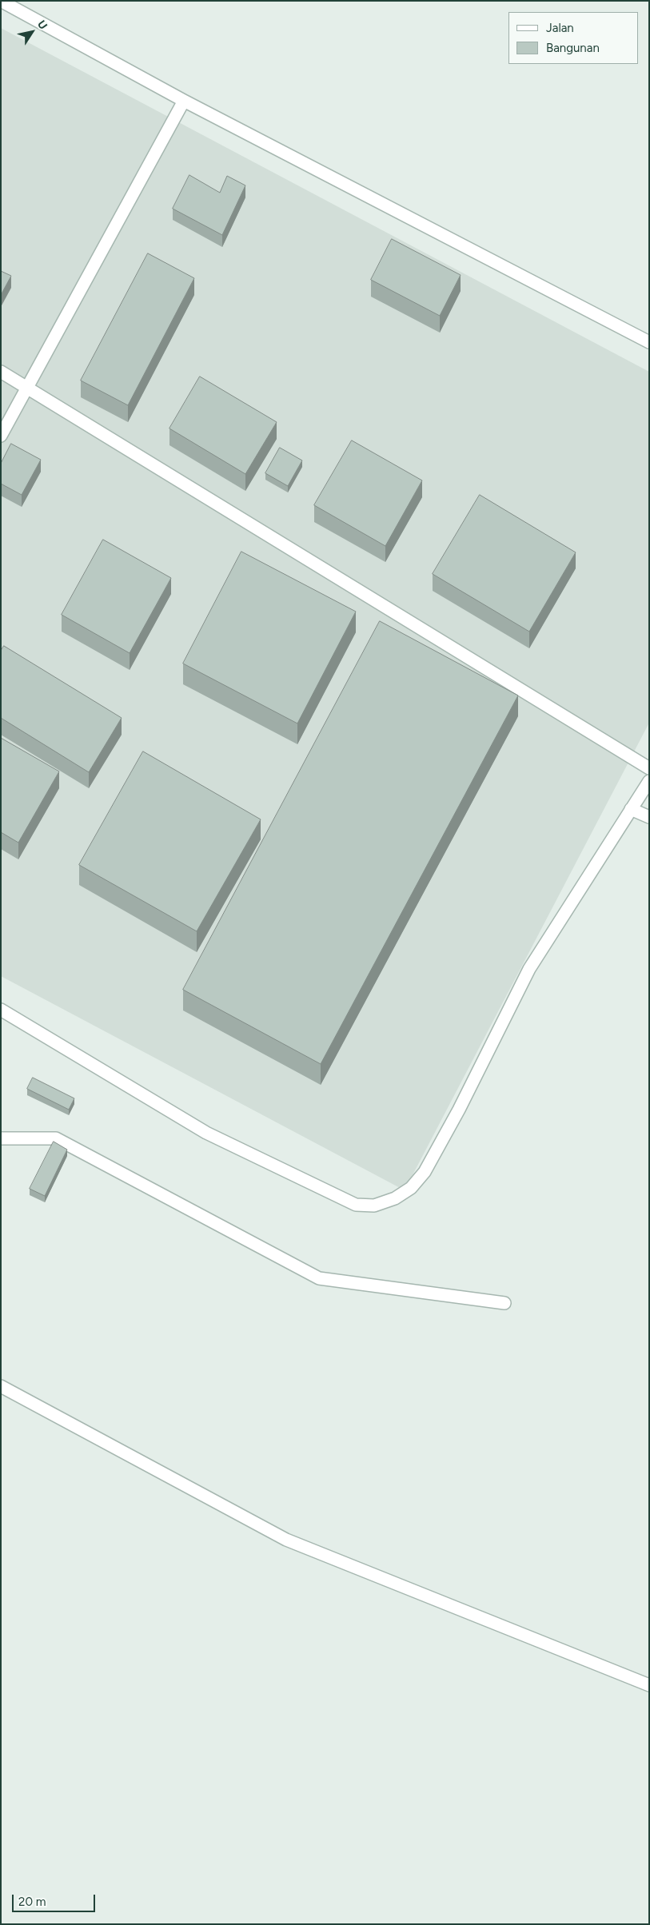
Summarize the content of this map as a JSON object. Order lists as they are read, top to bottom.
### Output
{
  "legend": ["Jalan", "Bangunan"],
  "scale_bar": "20 m",
  "north": "top right"
}
